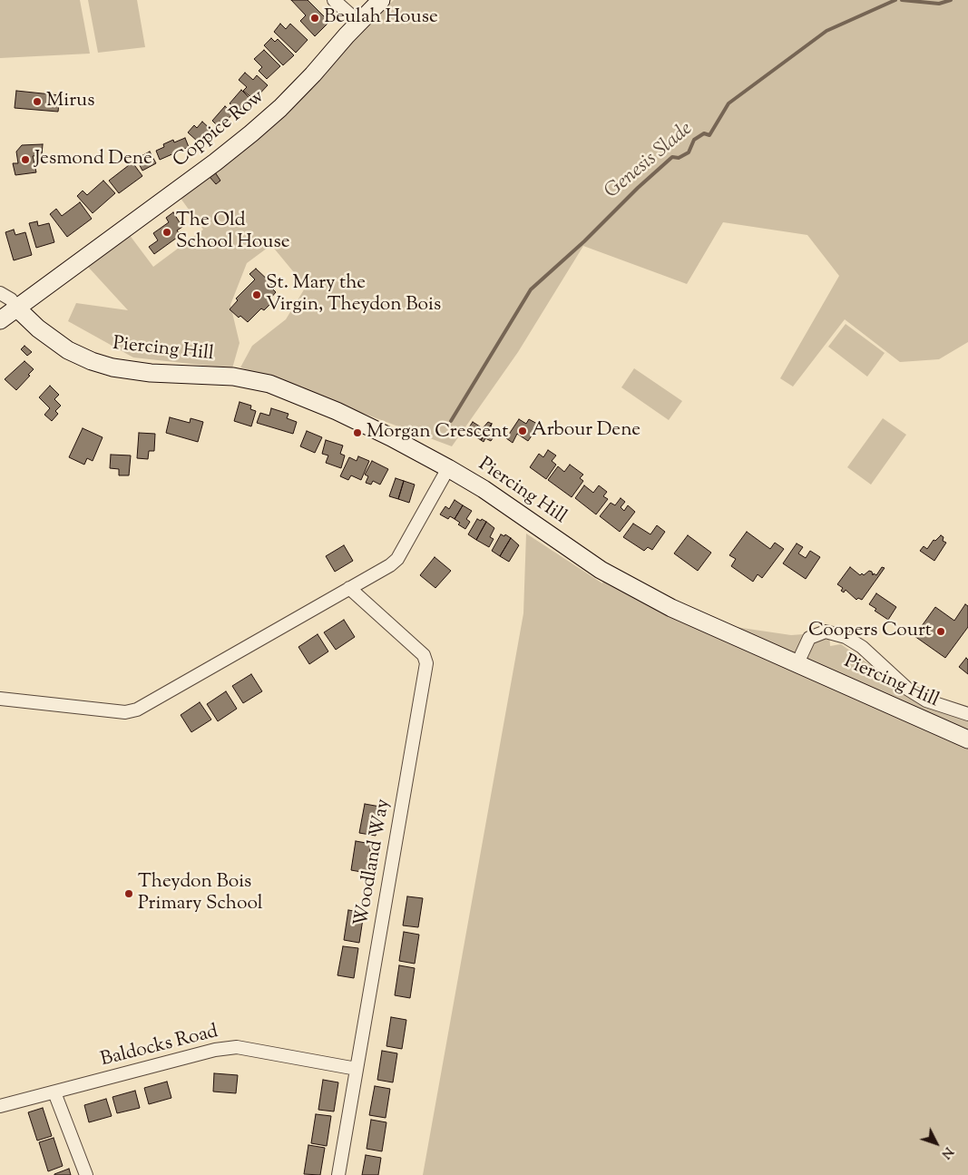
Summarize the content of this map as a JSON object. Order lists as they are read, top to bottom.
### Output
{
  "streets": {
    "street": [
      "Coppice Row",
      "Piercing Hill",
      "Woodland Way",
      "Baldocks Road"
    ]
  },
  "crossings": [
    ["Coppice Row", "Piercing Hill"],
    ["Woodland Way", "Baldocks Road"]
  ],
  "water": ["Genesis Slade"],
  "places": [
    "Beulah House",
    "Mirus",
    "Jesmond Dene",
    "The Old School House",
    "St. Mary the Virgin, Theydon Bois",
    "Arbour Dene",
    "Morgan Crescent",
    "Coopers Court",
    "Theydon Bois Primary School"
  ],
  "north": "bottom right"
}
